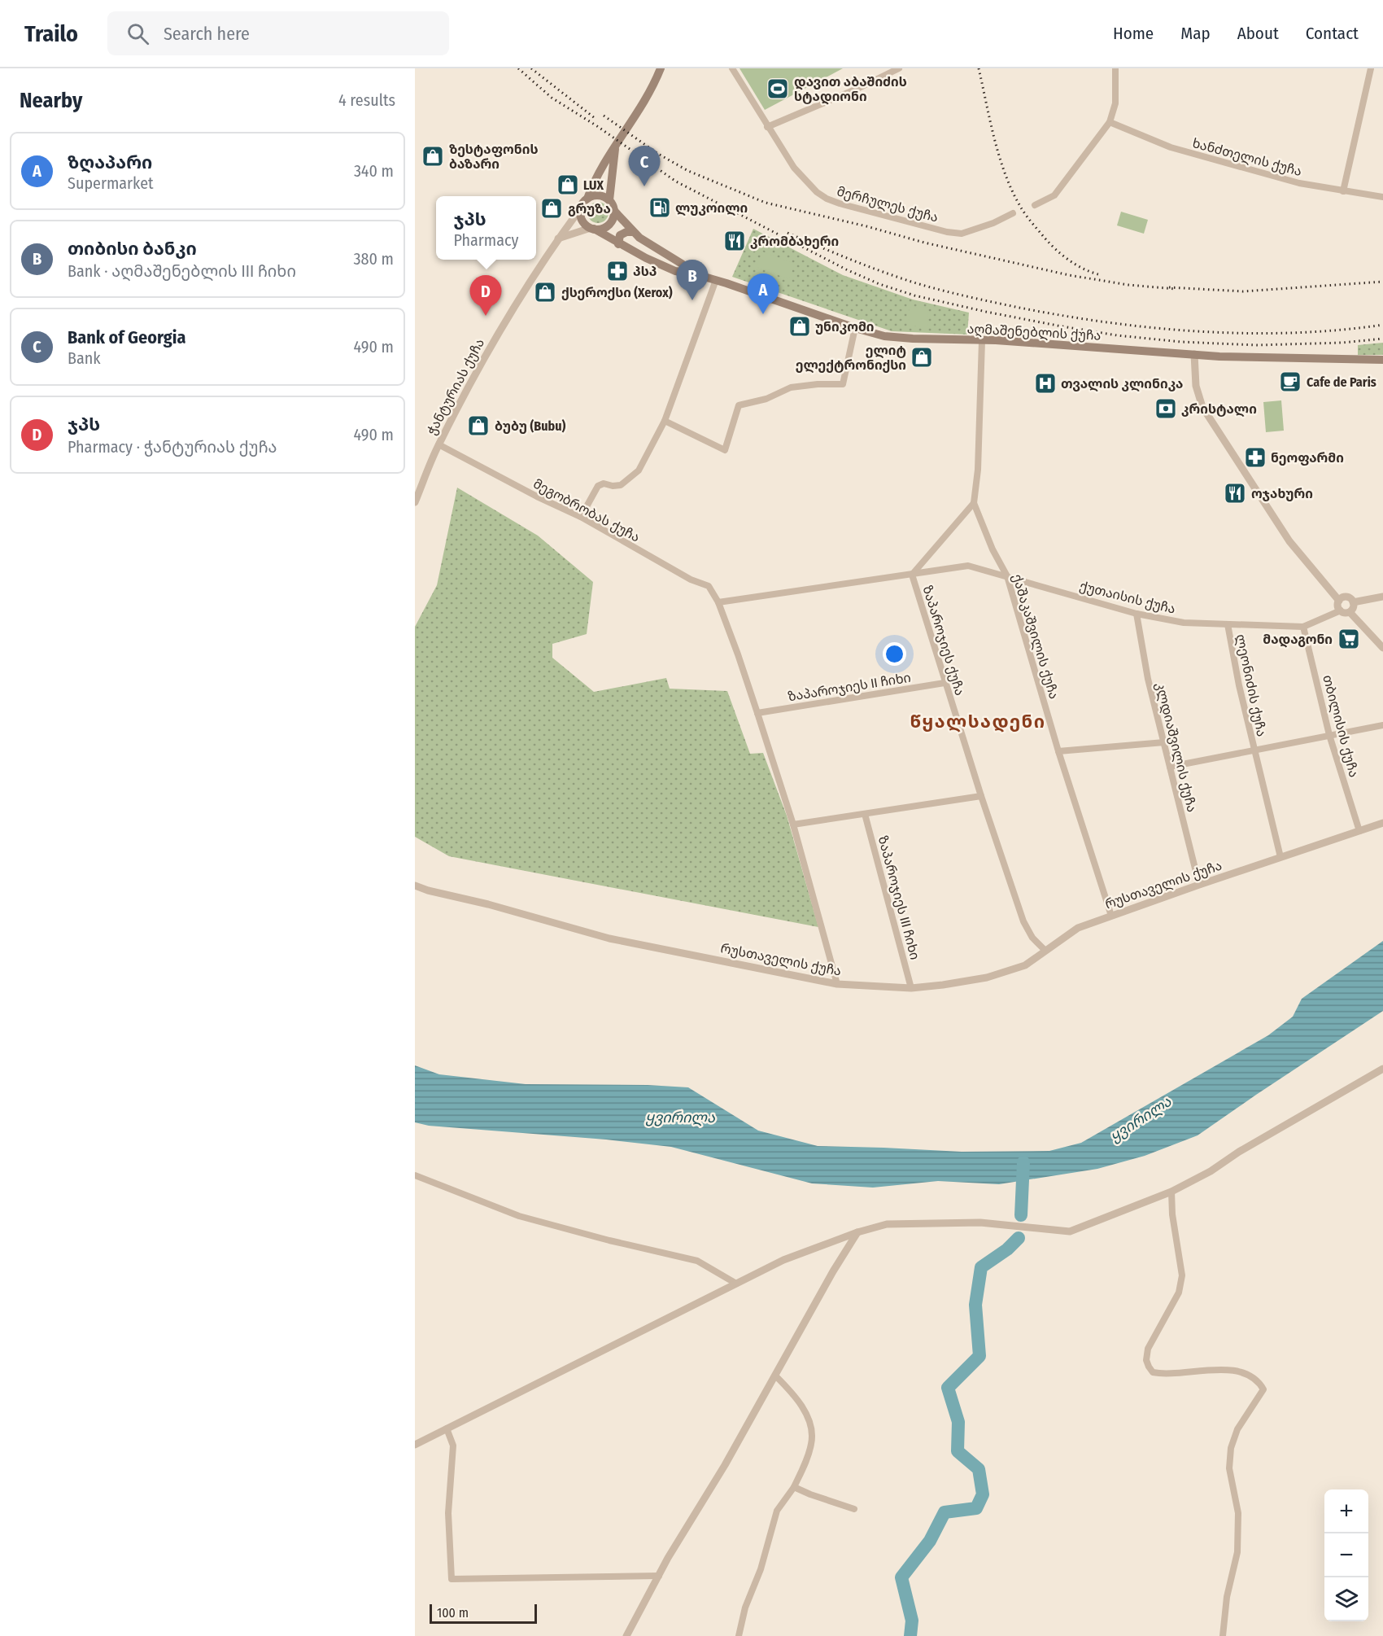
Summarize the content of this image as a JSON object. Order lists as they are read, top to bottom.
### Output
{
  "streets": {
    "main road": ["აღმაშენებლის ქუჩა"],
    "street": [
      "ხანძთელის ქუჩა",
      "მერჩულეს ქუჩა",
      "ჭანტურიას ქუჩა",
      "მეგობრობას ქუჩა",
      "ქუთაისის ქუჩა",
      "ქაშაკაშვილის ქუჩა",
      "ზაპაროჯიეს ქუჩა",
      "ლეონიძის ქუჩა",
      "ზაპაროჯიეს II ჩიხი",
      "თბილისის ქუჩა",
      "კლდიაშვილის ქუჩა",
      "რუსთაველის ქუჩა",
      "ზაპაროჯიეს III ჩიხი"
    ]
  },
  "crossings": [
    ["აღმაშენებლის ქუჩა", "ჭანტურიას ქუჩა"],
    ["ჭანტურიას ქუჩა", "მეგობრობას ქუჩა"],
    ["მეგობრობას ქუჩა", "ქუთაისის ქუჩა"],
    ["ქუთაისის ქუჩა", "ქაშაკაშვილის ქუჩა"],
    ["ქუთაისის ქუჩა", "ზაპაროჯიეს ქუჩა"],
    ["ქუთაისის ქუჩა", "ლეონიძის ქუჩა"],
    ["ქუთაისის ქუჩა", "თბილისის ქუჩა"],
    ["ქუთაისის ქუჩა", "კლდიაშვილის ქუჩა"],
    ["ქაშაკაშვილის ქუჩა", "ზაპაროჯიეს ქუჩა"],
    ["ქაშაკაშვილის ქუჩა", "რუსთაველის ქუჩა"],
    ["ზაპაროჯიეს ქუჩა", "ზაპაროჯიეს II ჩიხი"],
    ["ზაპაროჯიეს ქუჩა", "რუსთაველის ქუჩა"],
    ["ლეონიძის ქუჩა", "თბილისის ქუჩა"],
    ["ლეონიძის ქუჩა", "კლდიაშვილის ქუჩა"],
    ["ლეონიძის ქუჩა", "რუსთაველის ქუჩა"],
    ["თბილისის ქუჩა", "რუსთაველის ქუჩა"],
    ["კლდიაშვილის ქუჩა", "რუსთაველის ქუჩა"],
    ["რუსთაველის ქუჩა", "ზაპაროჯიეს III ჩიხი"]
  ],
  "districts": ["წყალსადენი"],
  "water": ["ყვირილა"],
  "places": {
    "sports": ["დავით აბაშიძის სტადიონი"],
    "shop": [
      "ზესტაფონის ბაზარი",
      "LUX",
      "გრუზა",
      "ქსეროქსი (Xerox)",
      "უნიკომი",
      "ელიტ ელექტრონიქსი",
      "ბუბუ (Bubu)"
    ],
    "fuel station": ["ლუკოილი"],
    "restaurant": ["კრომბახერი", "ოჯახური"],
    "pharmacy": ["პსპ", "ნეოფარმი"],
    "cafe": ["Cafe de Paris"],
    "hospital": ["თვალის კლინიკა"],
    "bank": ["კრისტალი"],
    "supermarket": ["მადაგონი"]
  },
  "scale_bar": "100 m",
  "page": {
    "header": "Trailo",
    "search": "Search here",
    "nav": [
      "Home",
      "Map",
      "About",
      "Contact"
    ],
    "heading": ["Nearby", "4 results"],
    "list": [
      {
        "mark": "A",
        "name": "ზღაპარი",
        "note": "Supermarket",
        "value": "340 m"
      },
      {
        "mark": "B",
        "name": "თიბისი ბანკი",
        "note": "Bank · აღმაშენებლის III ჩიხი",
        "value": "380 m"
      },
      {
        "mark": "C",
        "name": "Bank of Georgia",
        "note": "Bank",
        "value": "490 m"
      },
      {
        "mark": "D",
        "name": "ჯპს",
        "note": "Pharmacy · ჭანტურიას ქუჩა",
        "value": "490 m"
      }
    ],
    "pins": [
      "C",
      "B",
      "A",
      "D"
    ],
    "popup": ["ჯპს", "Pharmacy"],
    "map_buttons": ["+", "−"],
    "scale": "100 m"
  }
}
